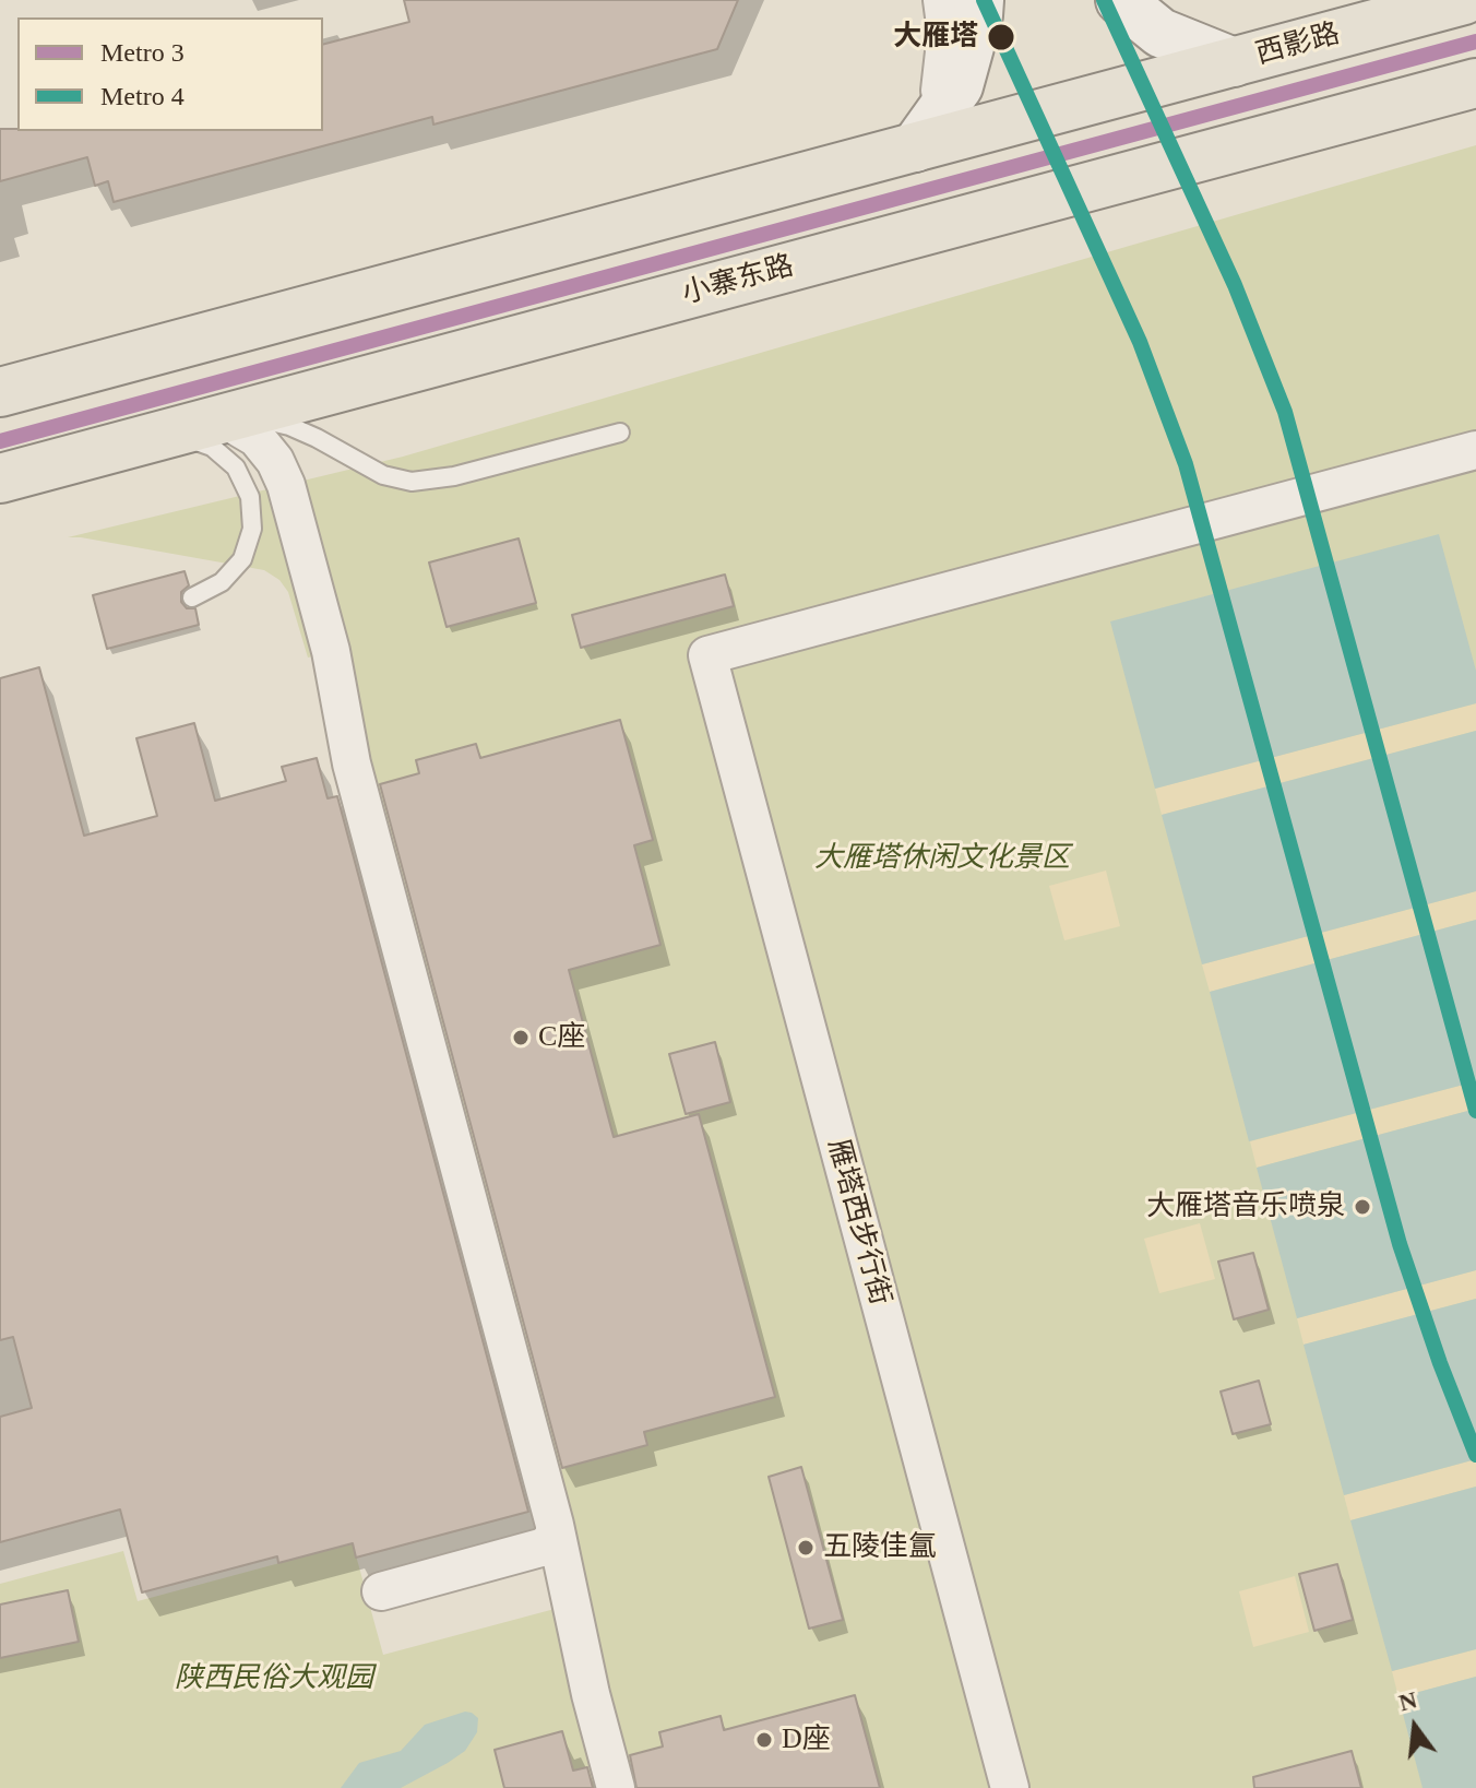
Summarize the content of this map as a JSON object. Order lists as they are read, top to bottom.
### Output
{
  "streets": {
    "main road": ["西影路", "小寨东路"],
    "street": ["雁塔西步行街"]
  },
  "parks": ["大雁塔休闲文化景区", "陕西民俗大观园"],
  "places": [
    "大雁塔",
    "C座",
    "大雁塔音乐喷泉",
    "五陵佳氲",
    "D座"
  ],
  "lines": ["metro line 4", "metro line 3"],
  "legend": ["Metro 3", "Metro 4"],
  "north": "top"
}
